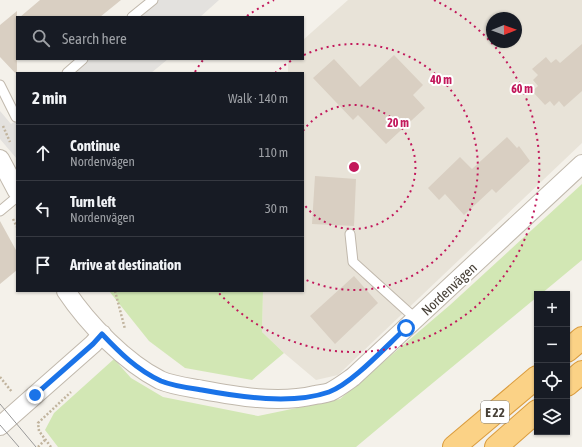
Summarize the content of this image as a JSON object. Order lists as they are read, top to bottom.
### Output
{
  "streets": {
    "highway": ["E 22"],
    "street": ["Nordenvägen"]
  },
  "north": "right",
  "page": {
    "search": "Search here",
    "heading": ["2 min", "Walk · 140 m"],
    "list": [
      ["Continue", "Nordenvägen", "110 m"],
      ["Turn left", "Nordenvägen", "30 m"],
      "Arrive at destination"
    ],
    "map_buttons": ["+", "−"]
  },
  "rings": ["40 m", "60 m", "20 m"]
}
